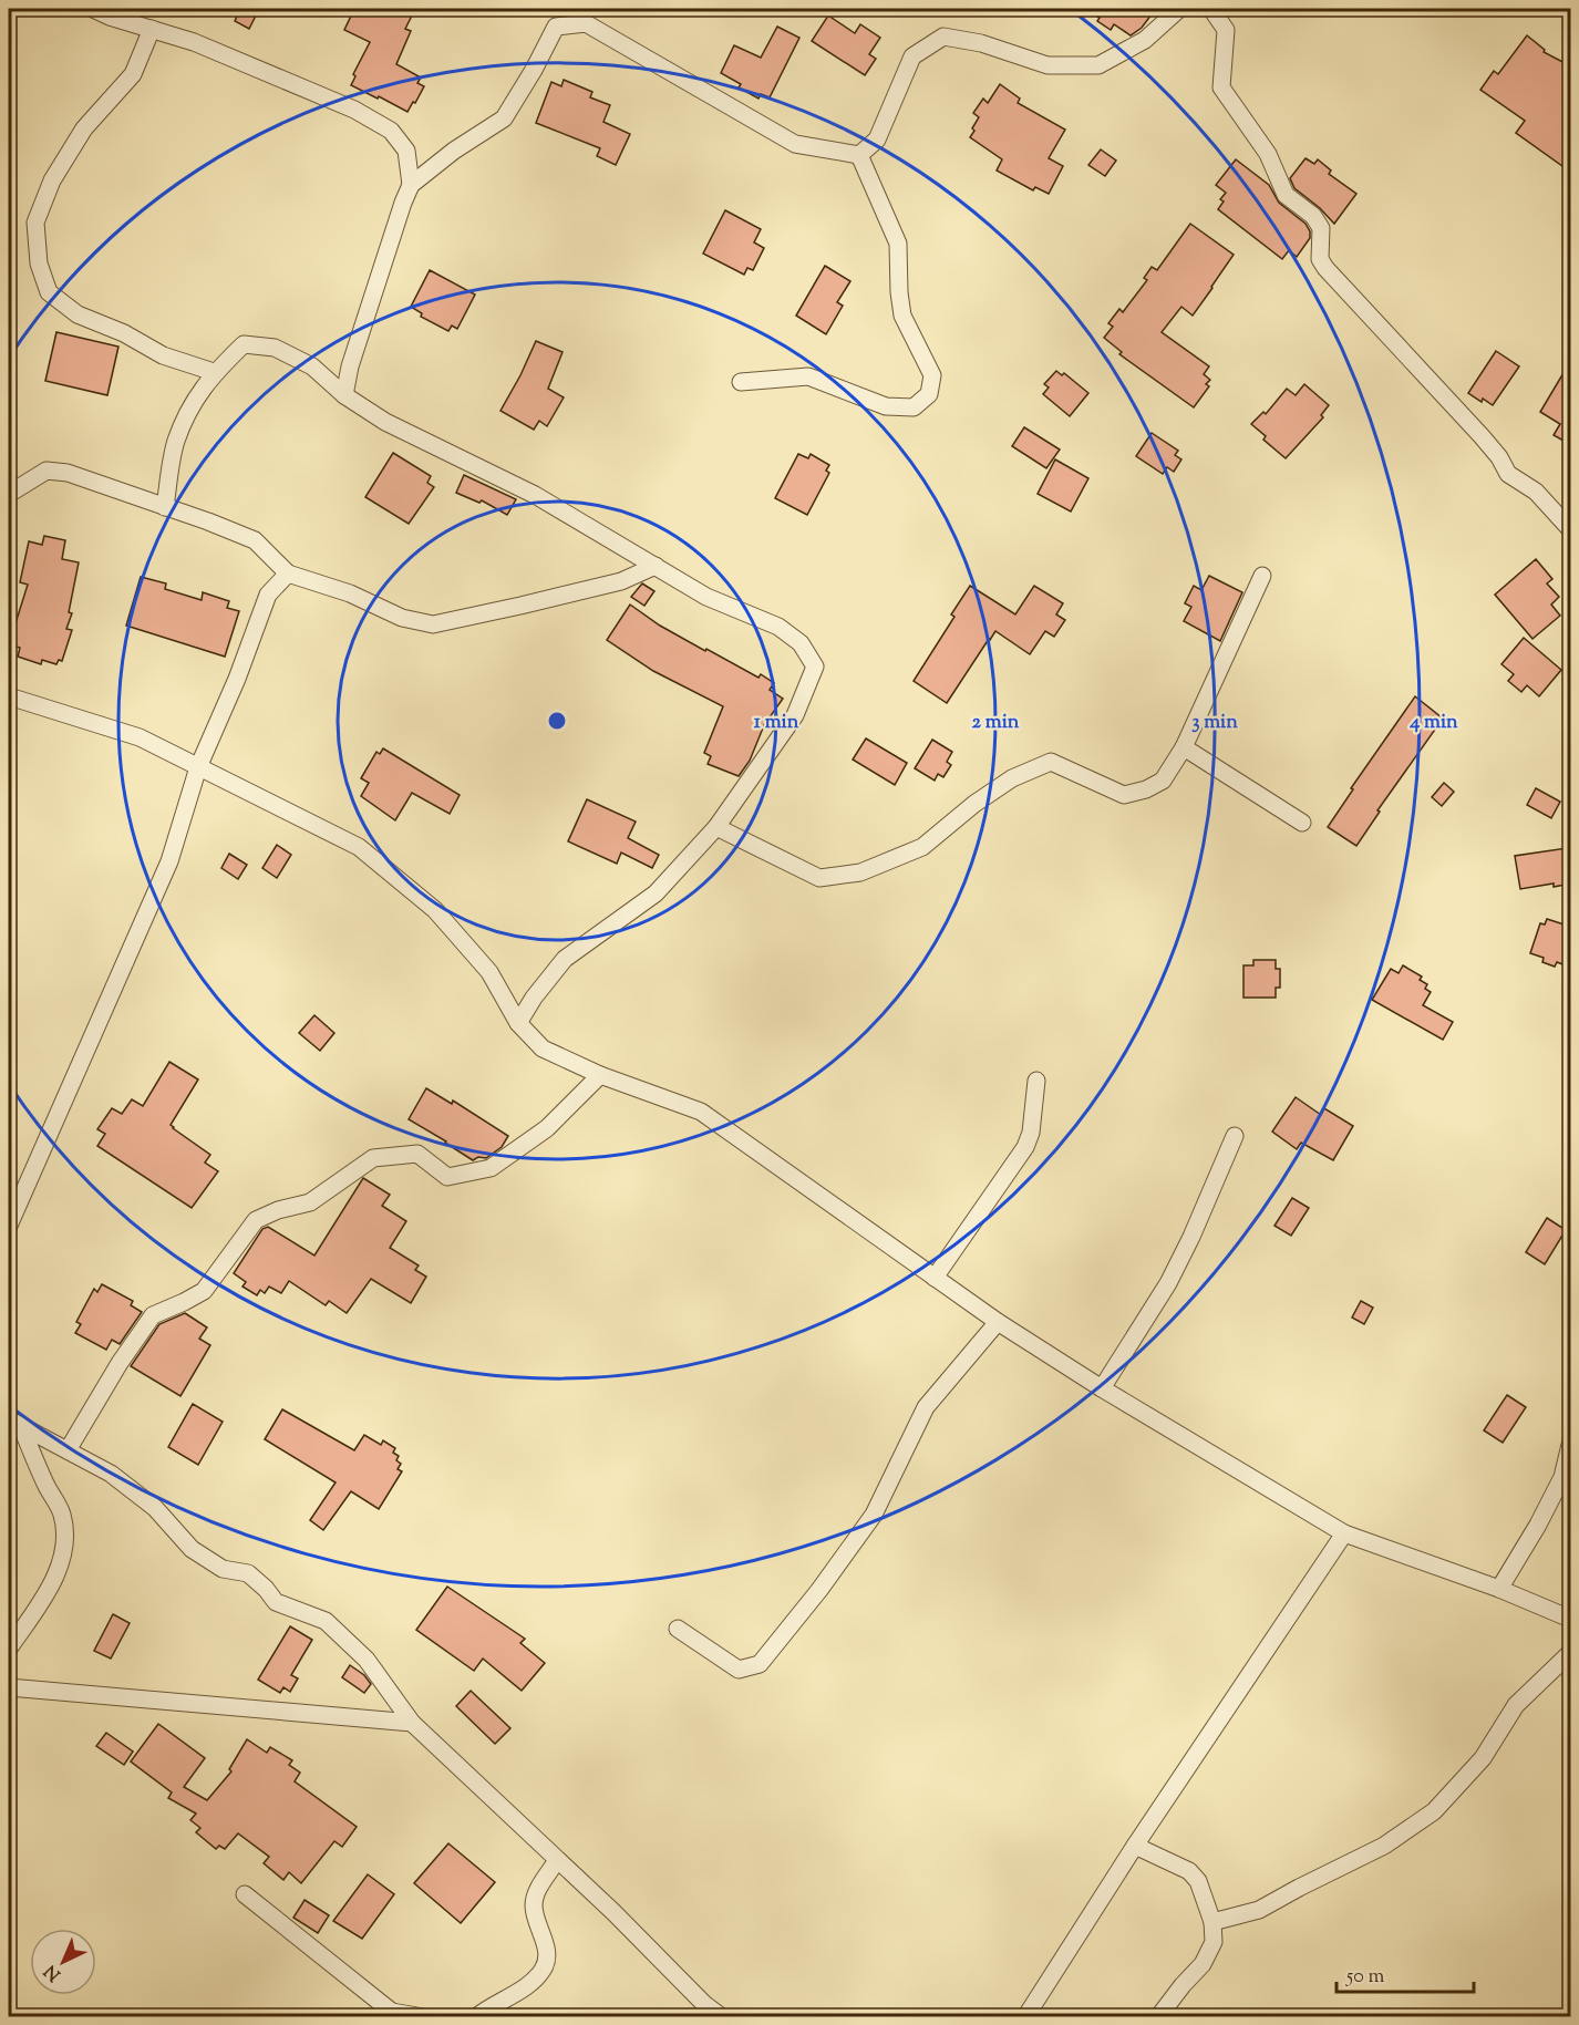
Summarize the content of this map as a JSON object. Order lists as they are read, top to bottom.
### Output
{
  "scale_bar": "50 m",
  "north": "bottom left",
  "rings": [
    "1 min",
    "2 min",
    "3 min",
    "4 min"
  ]
}
